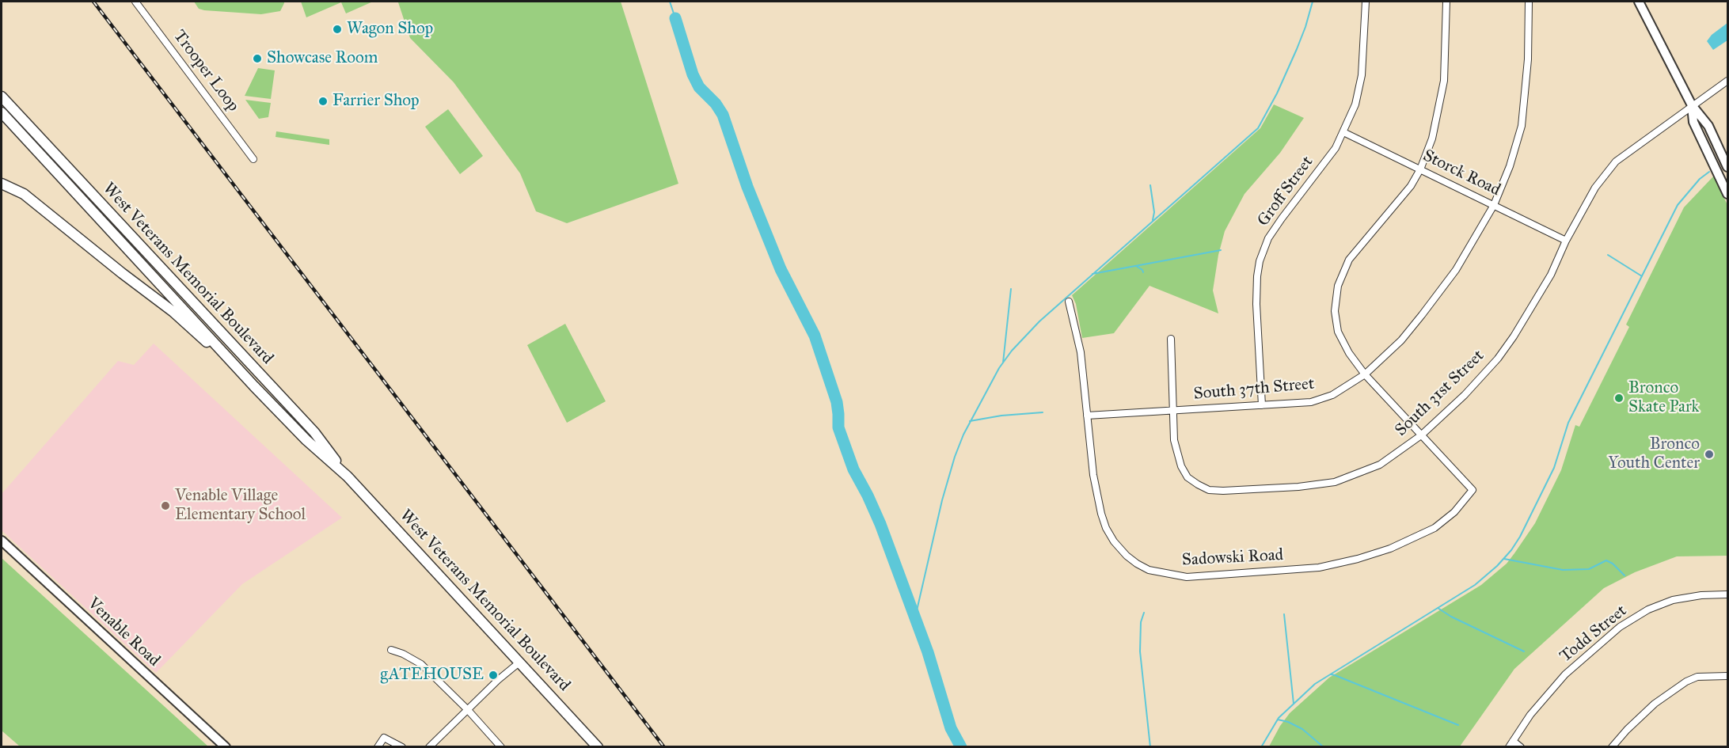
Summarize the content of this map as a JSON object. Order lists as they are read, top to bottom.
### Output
{
  "streets": {
    "main road": ["West Veterans Memorial Boulevard"],
    "street": [
      "Trooper Loop",
      "Storck Road",
      "Groff Street",
      "South 37th Street",
      "South 31st Street",
      "Sadowski Road",
      "Venable Road",
      "Todd Street"
    ]
  },
  "crossings": [
    ["Storck Road", "Groff Street"],
    ["Storck Road", "South 37th Street"],
    ["Storck Road", "South 31st Street"],
    ["Groff Street", "South 37th Street"],
    ["South 37th Street", "South 31st Street"],
    ["South 37th Street", "Sadowski Road"],
    ["South 31st Street", "Sadowski Road"]
  ],
  "places": [
    "Wagon Shop",
    "Showcase Room",
    "Farrier Shop",
    "Bronco Skate Park",
    "Bronco Youth Center",
    "Venable Village Elementary School",
    "gATEHOUSE"
  ]
}
